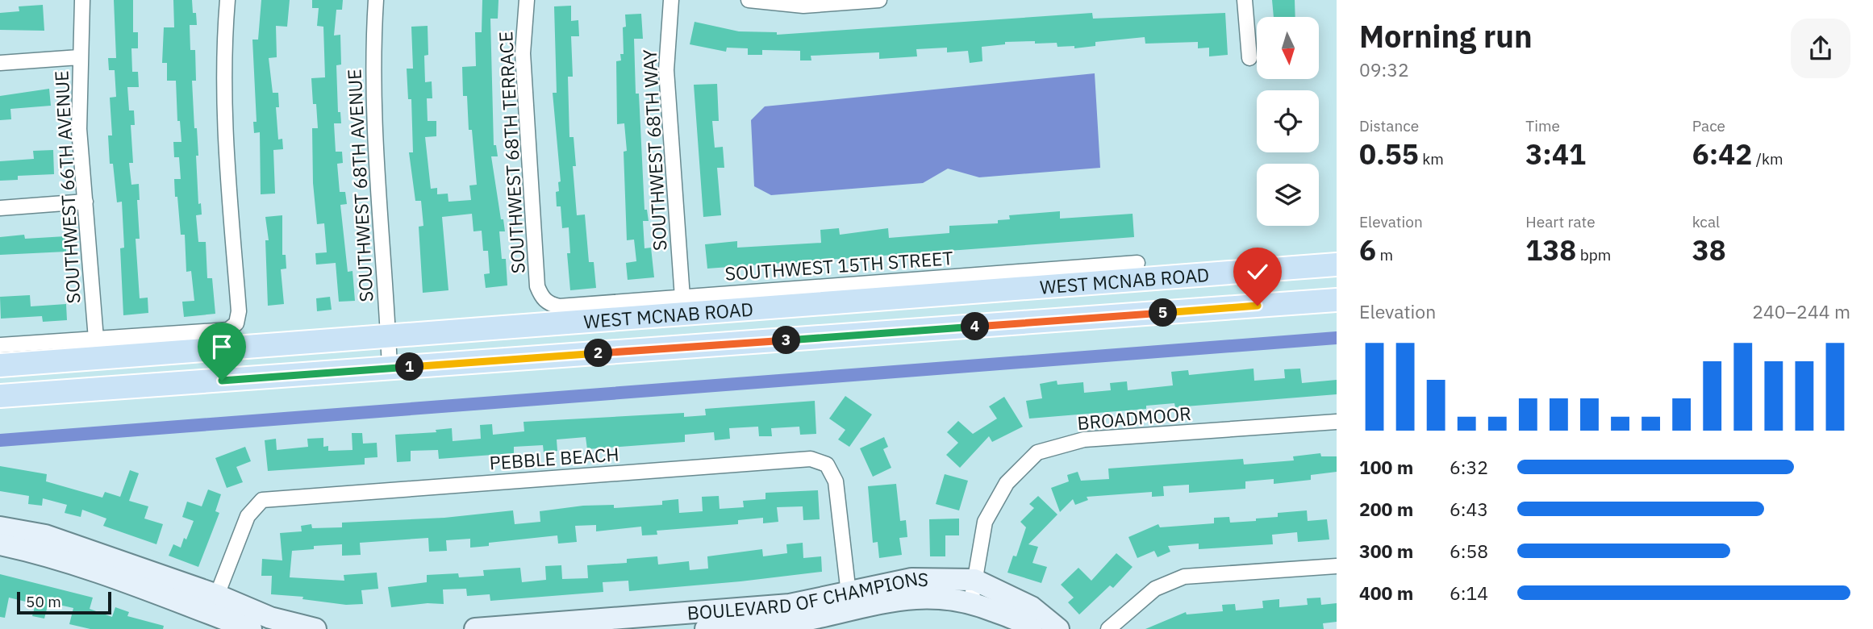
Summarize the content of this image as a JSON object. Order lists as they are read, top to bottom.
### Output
{
  "streets": {
    "main road": ["WEST MCNAB ROAD"],
    "street": [
      "SOUTHWEST 68TH WAY",
      "SOUTHWEST 68TH TERRACE",
      "SOUTHWEST 68TH AVENUE",
      "SOUTHWEST 66TH AVENUE",
      "SOUTHWEST 15TH STREET",
      "BROADMOOR",
      "PEBBLE BEACH",
      "BOULEVARD OF CHAMPIONS"
    ]
  },
  "crossings": [
    ["SOUTHWEST 68TH WAY", "SOUTHWEST 15TH STREET"],
    ["SOUTHWEST 68TH TERRACE", "SOUTHWEST 15TH STREET"],
    ["SOUTHWEST 68TH AVENUE", "WEST MCNAB ROAD"],
    ["BROADMOOR", "BOULEVARD OF CHAMPIONS"],
    ["PEBBLE BEACH", "BOULEVARD OF CHAMPIONS"]
  ],
  "scale_bar": "50 m",
  "north": "bottom",
  "page": {
    "heading": ["Morning run", "09:32"],
    "stats": [
      ["Distance", "0.55 km"],
      ["Time", "3:41"],
      ["Pace", "6:42 /km"],
      ["Elevation", "6 m"],
      ["Heart rate", "138 bpm"],
      ["kcal", "38"]
    ],
    "chart": ["Elevation", "240–244 m"],
    "pins": [
      "5",
      "4",
      "3",
      "2",
      "1"
    ],
    "list": [
      {
        "name": "100 m",
        "note": "6:32"
      },
      {
        "name": "200 m",
        "note": "6:43"
      },
      {
        "name": "300 m",
        "note": "6:58"
      },
      {
        "name": "400 m",
        "note": "6:14"
      }
    ],
    "scale": "50 m"
  }
}
